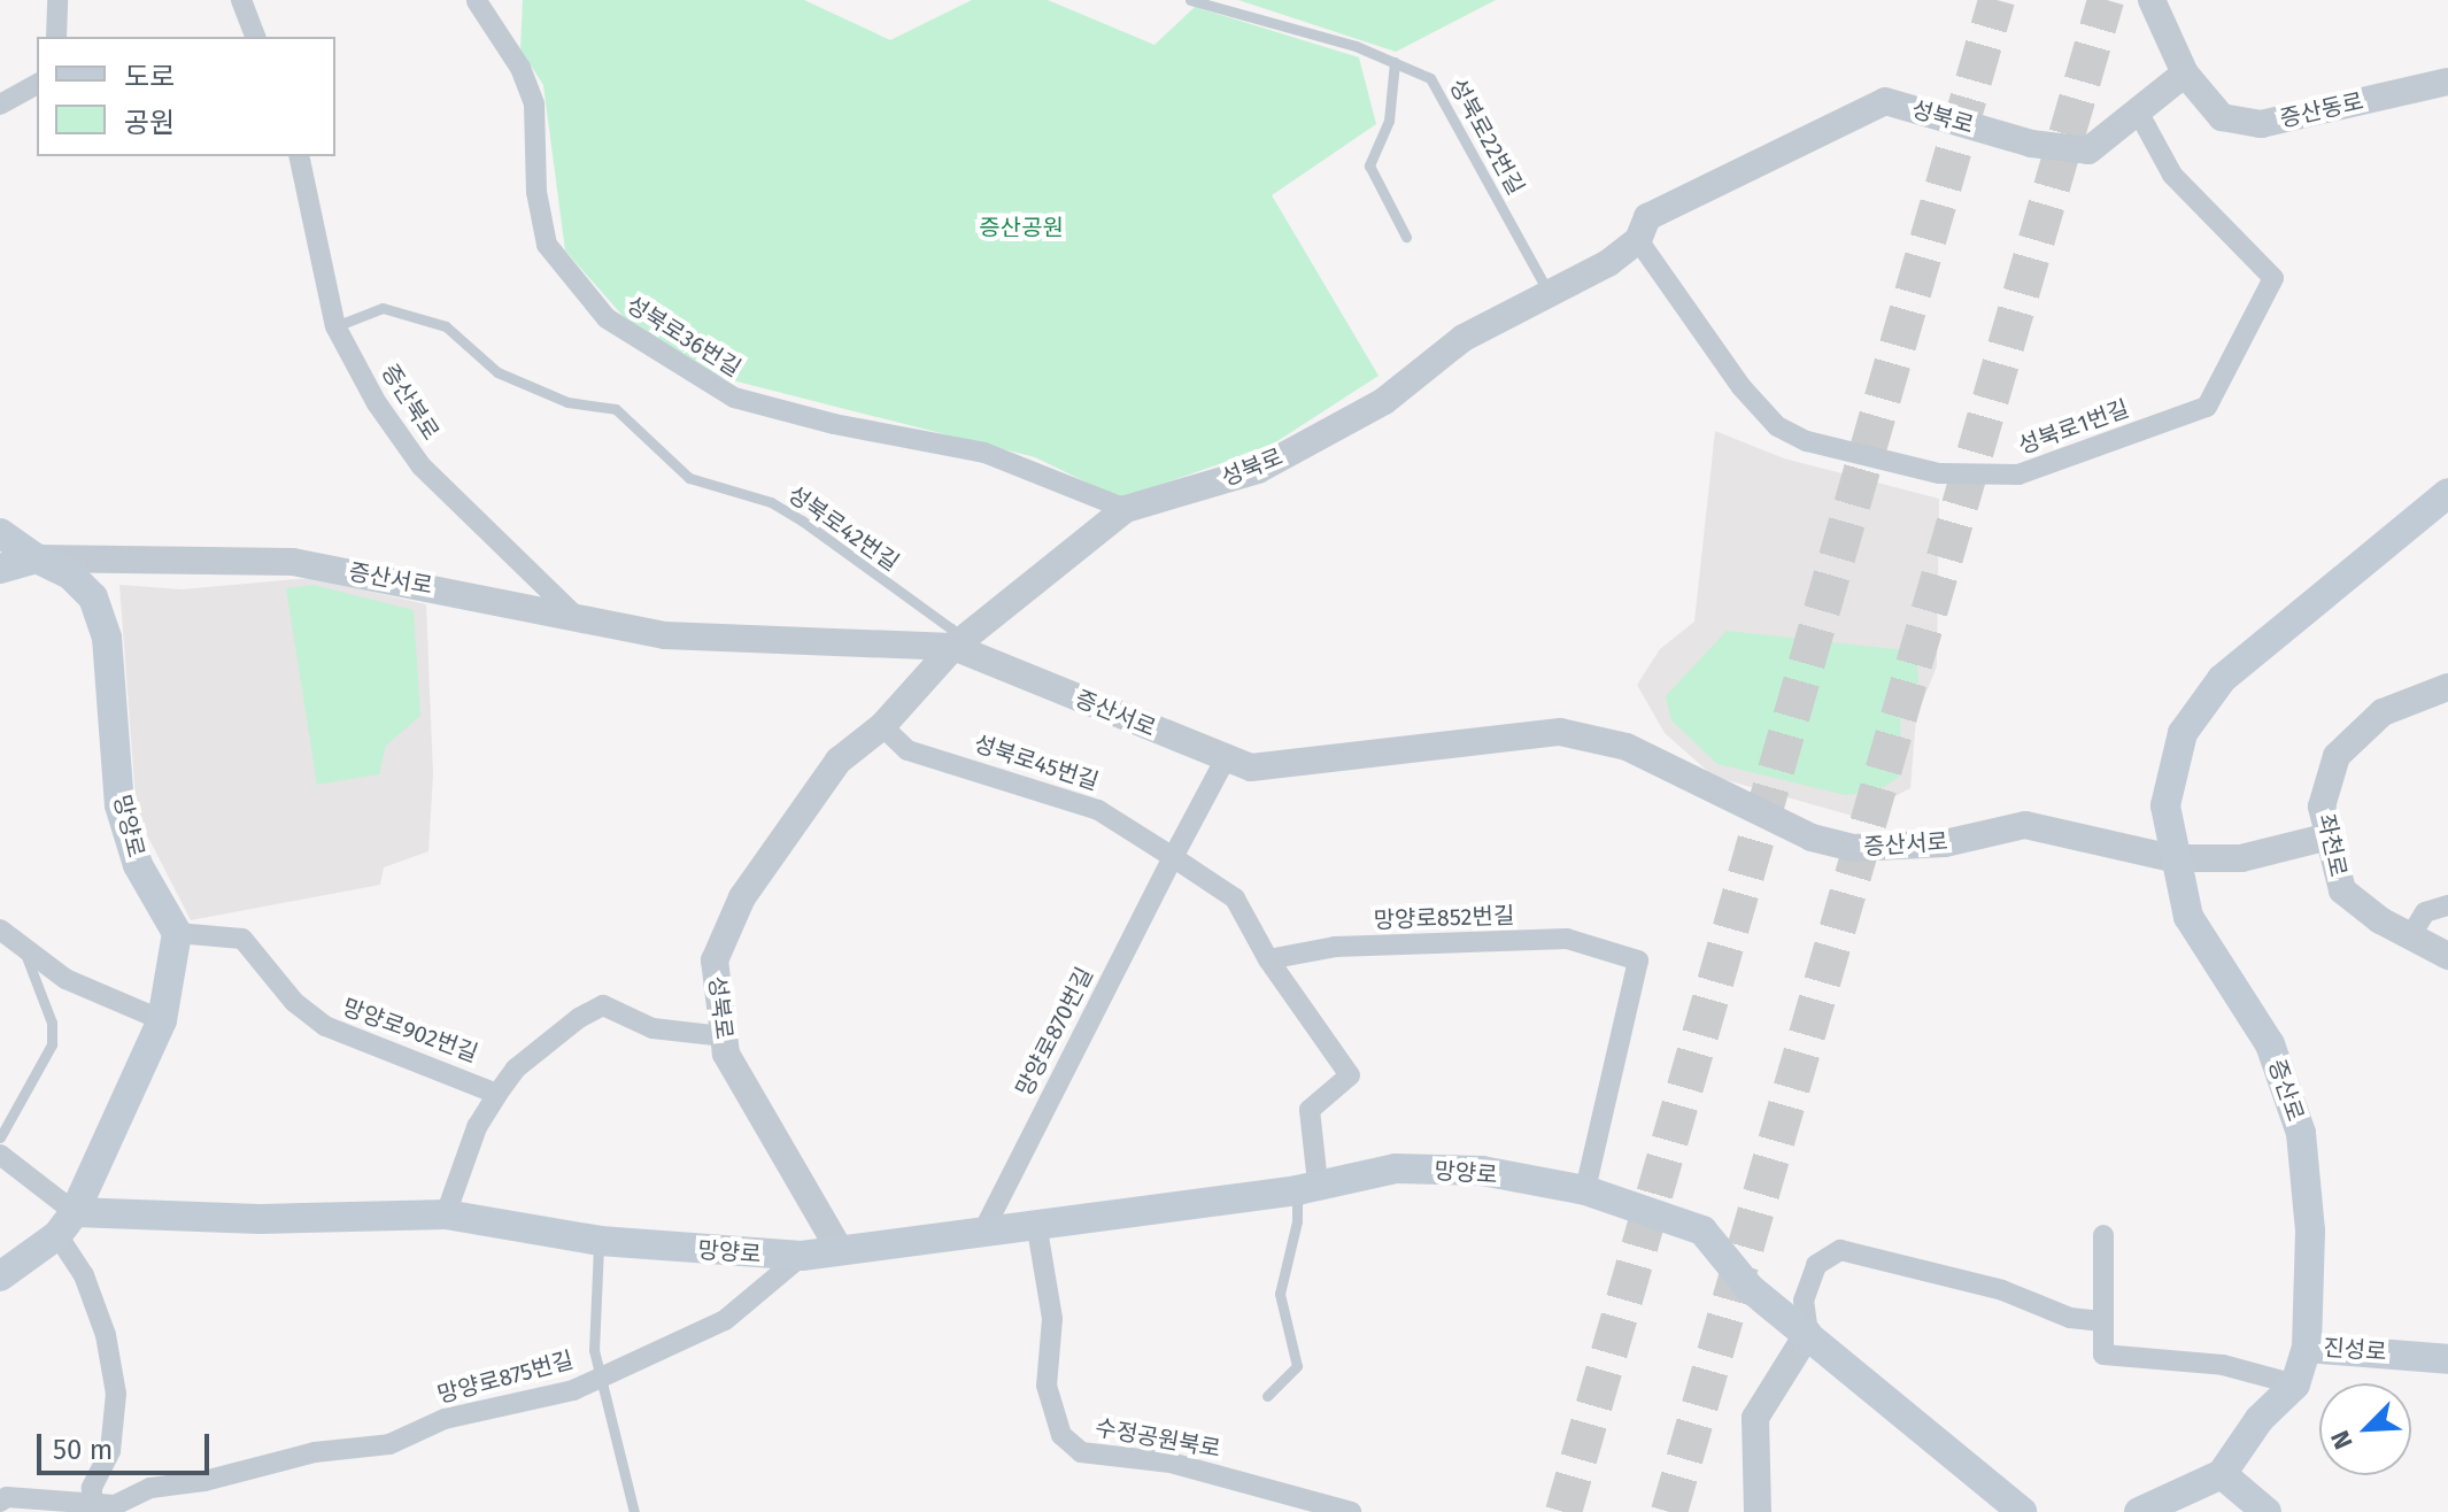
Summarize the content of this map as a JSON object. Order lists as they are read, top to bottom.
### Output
{
  "streets": {
    "main road": ["망양로", "증산로", "진성로"],
    "street": [
      "증산동로",
      "성북로",
      "성북로36번길",
      "증산북로",
      "성북로1번길",
      "증산서로",
      "성북로45번길",
      "좌천로",
      "망양로852번길",
      "망양로902번길",
      "망양로870번길",
      "망양로875번길",
      "수정공원북로"
    ],
    "lane": ["성북로22번길", "성북로42번길"]
  },
  "crossings": [
    ["증산동로", "성북로"],
    ["성북로", "성북로22번길"],
    ["성북로", "성북로36번길"],
    ["성북로", "성북로1번길"],
    ["성북로", "성북로42번길"],
    ["성북로", "증산서로"],
    ["성북로", "성북로45번길"],
    ["성북로", "망양로"],
    ["증산북로", "성북로42번길"],
    ["증산북로", "증산서로"],
    ["성북로42번길", "증산서로"],
    ["증산서로", "망양로"],
    ["증산서로", "증산로"],
    ["성북로45번길", "망양로870번길"],
    ["망양로", "망양로852번길"],
    ["망양로", "망양로902번길"],
    ["망양로", "망양로870번길"],
    ["망양로", "망양로875번길"],
    ["망양로", "수정공원북로"],
    ["증산로", "진성로"]
  ],
  "parks": ["증산공원"],
  "legend": ["도로", "공원"],
  "scale_bar": "50 m",
  "north": "bottom left"
}
